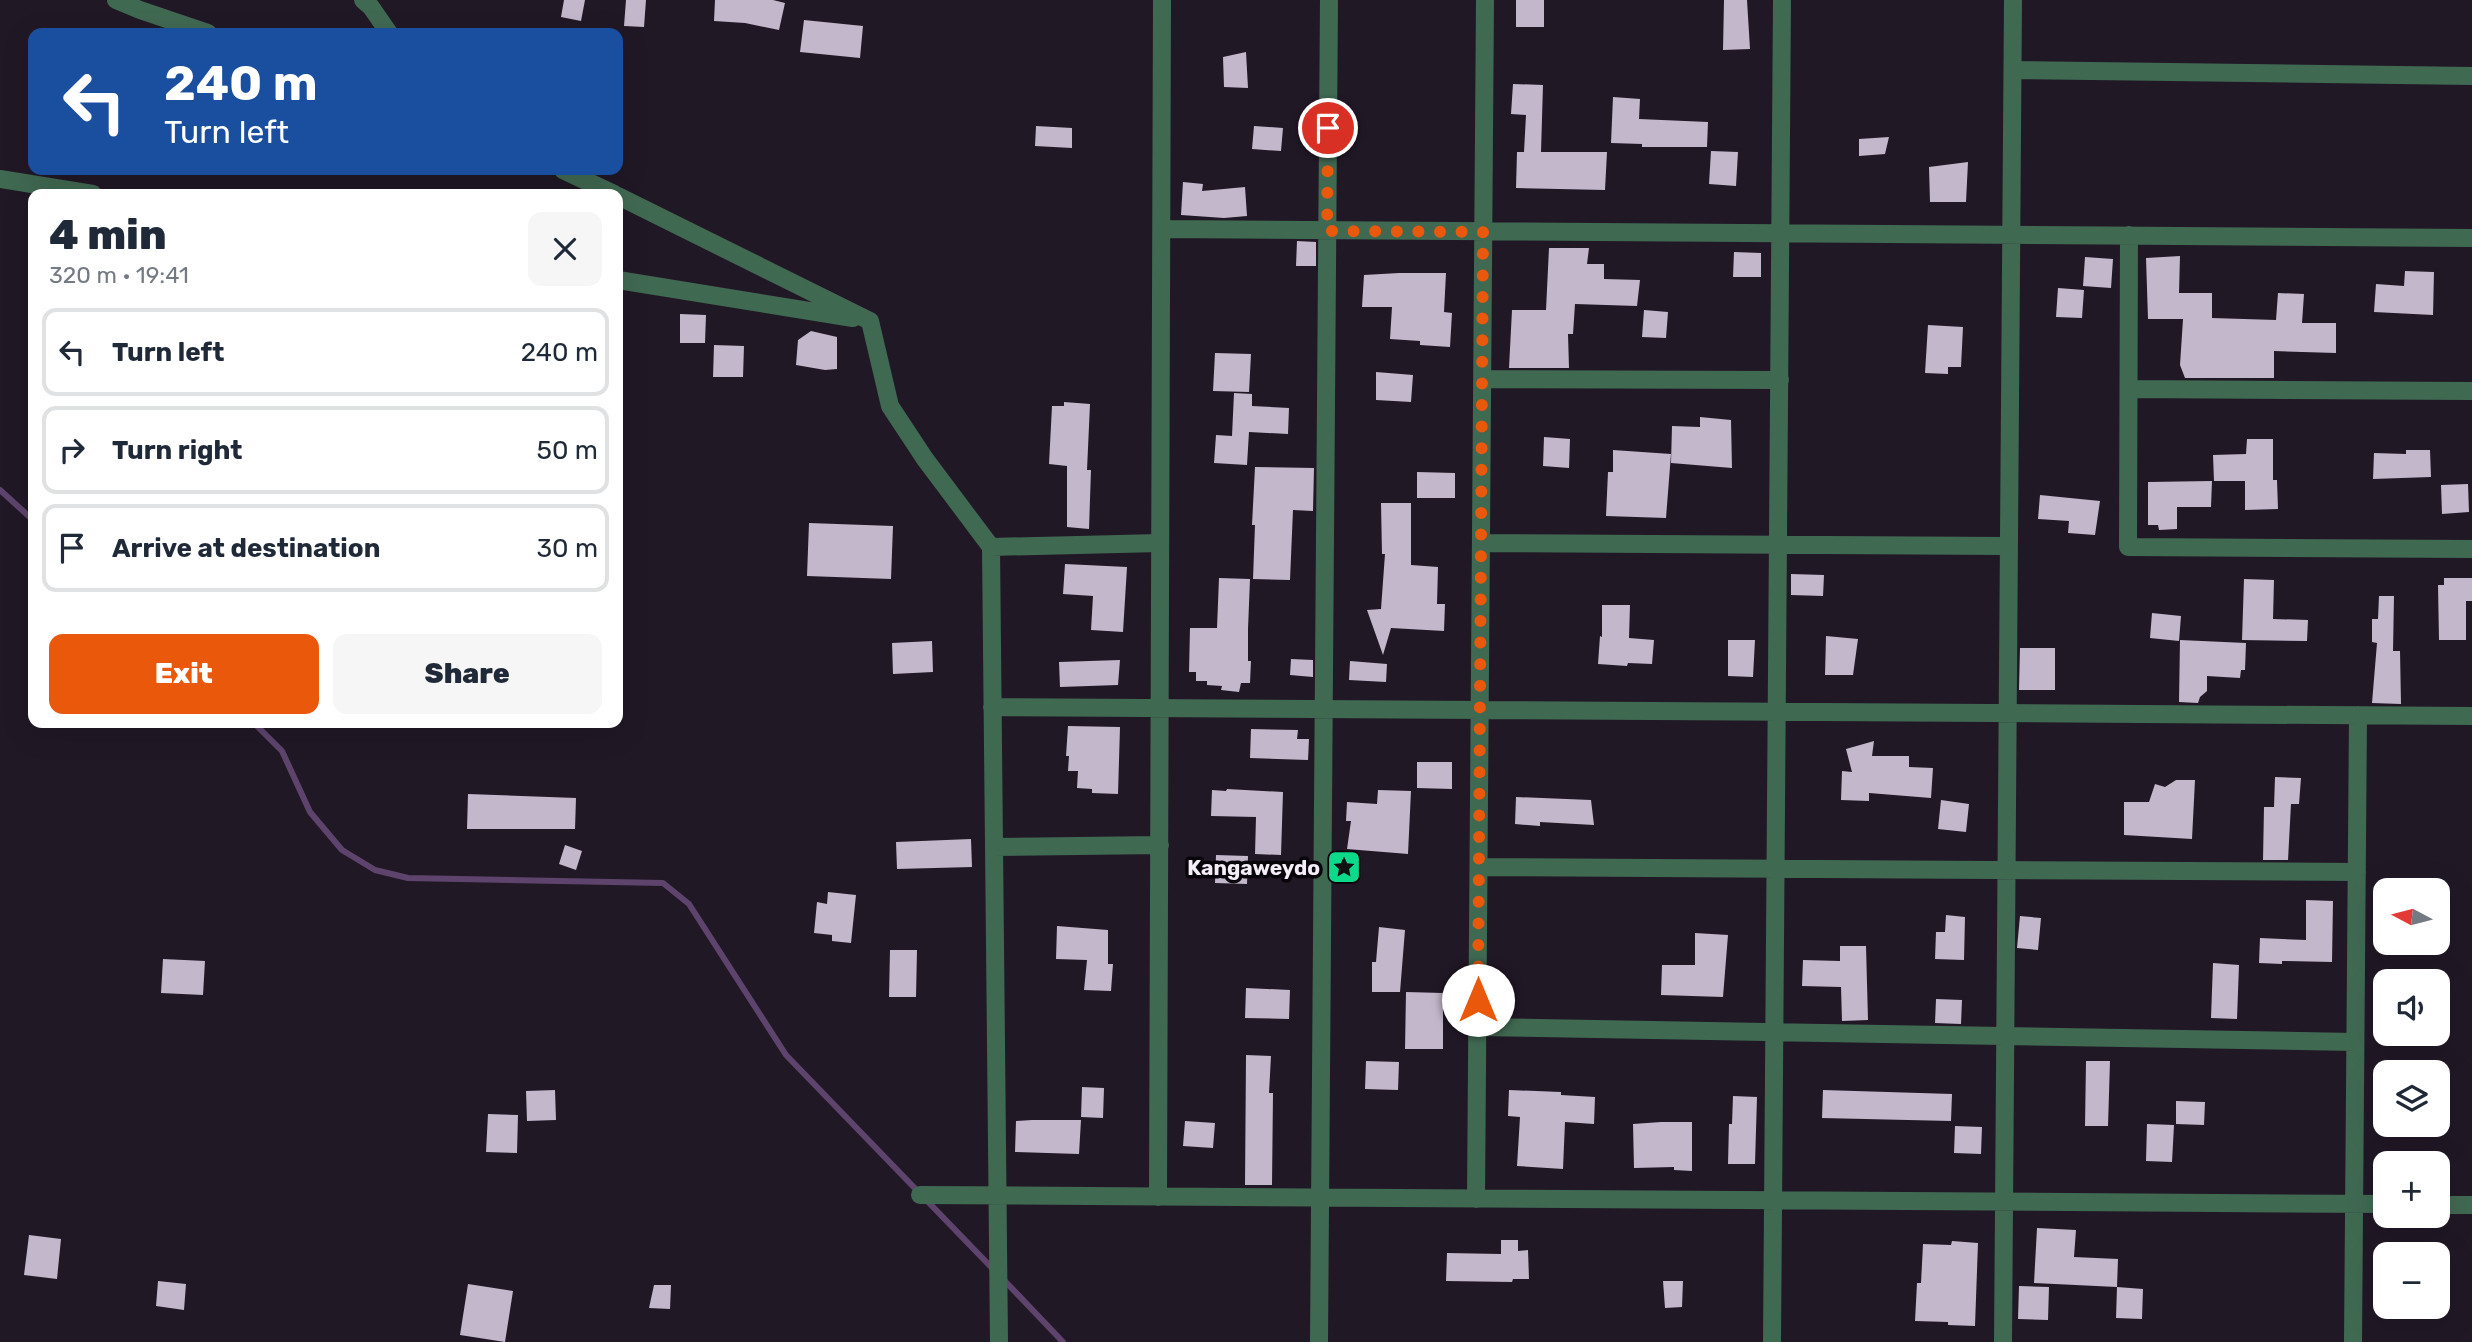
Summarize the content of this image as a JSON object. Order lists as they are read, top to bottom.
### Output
{
  "places": {
    "place": ["Kangaweydo"]
  },
  "north": "left",
  "page": {
    "turn": ["240 m", "Turn left"],
    "heading": ["4 min", "320 m · 19:41"],
    "list": [
      {
        "name": "Turn left",
        "value": "240 m"
      },
      {
        "name": "Turn right",
        "value": "50 m"
      },
      {
        "name": "Arrive at destination",
        "value": "30 m"
      }
    ],
    "buttons": ["Exit", "Share"],
    "map_buttons": ["+", "−"]
  }
}
